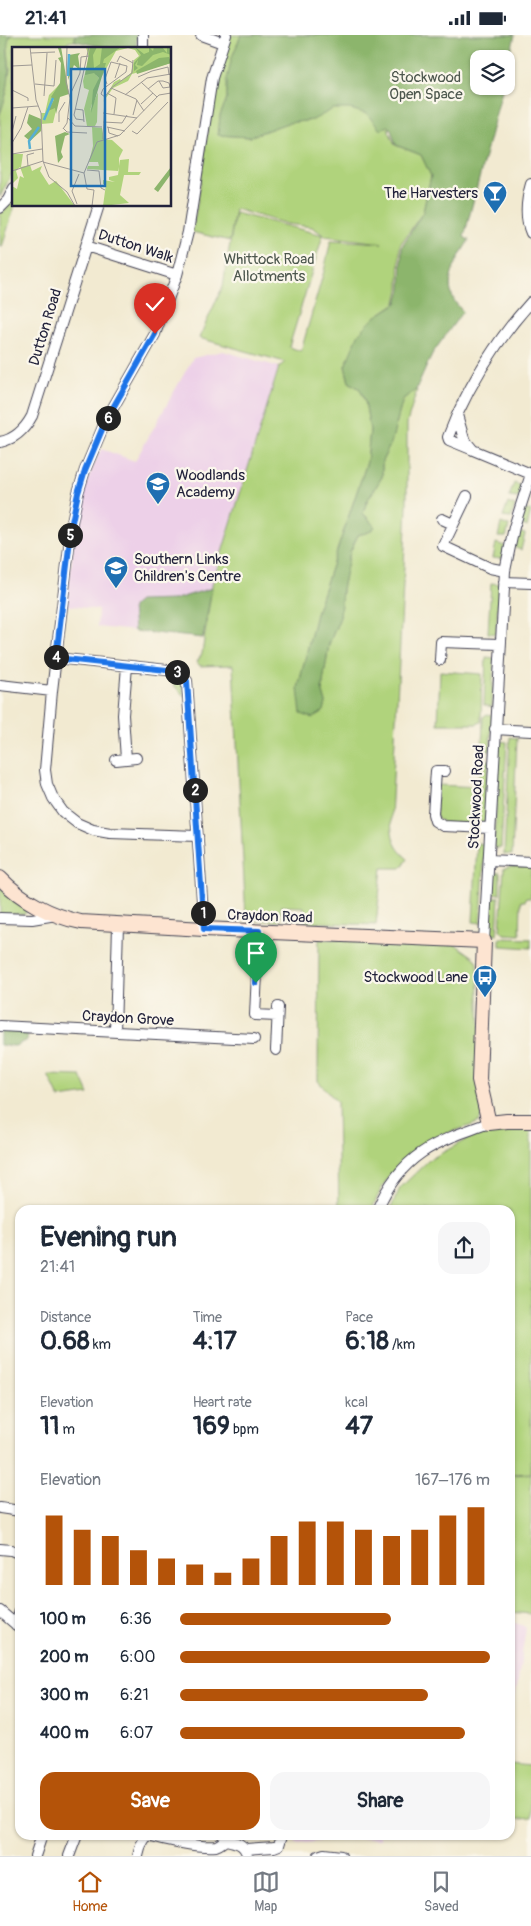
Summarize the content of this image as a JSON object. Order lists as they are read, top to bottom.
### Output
{
  "streets": {
    "street": [
      "Dutton Walk",
      "Dutton Road",
      "Stockwood Road",
      "Craydon Road",
      "Craydon Grove"
    ]
  },
  "crossings": [
    ["Dutton Walk", "Dutton Road"],
    ["Stockwood Road", "Craydon Road"]
  ],
  "parks": ["Stockwood Open Space", "Whittock Road Allotments"],
  "places": {
    "bar": ["The Harvesters"],
    "school or university": ["Woodlands Academy", "Southern Links Children's Centre"],
    "bus stop": ["Stockwood Lane"]
  },
  "page": {
    "status": "21:41",
    "pins": [
      "6",
      "5",
      "4",
      "3",
      "2",
      "1"
    ],
    "heading": ["Evening run", "21:41"],
    "stats": [
      ["Distance", "0.68 km"],
      ["Time", "4:17"],
      ["Pace", "6:18 /km"],
      ["Elevation", "11 m"],
      ["Heart rate", "169 bpm"],
      ["kcal", "47"]
    ],
    "chart": ["Elevation", "167–176 m"],
    "list": [
      {
        "name": "100 m",
        "note": "6:36"
      },
      {
        "name": "200 m",
        "note": "6:00"
      },
      {
        "name": "300 m",
        "note": "6:21"
      },
      {
        "name": "400 m",
        "note": "6:07"
      }
    ],
    "buttons": ["Save", "Share"],
    "tabs": ["Home", "Map", "Saved"]
  }
}
